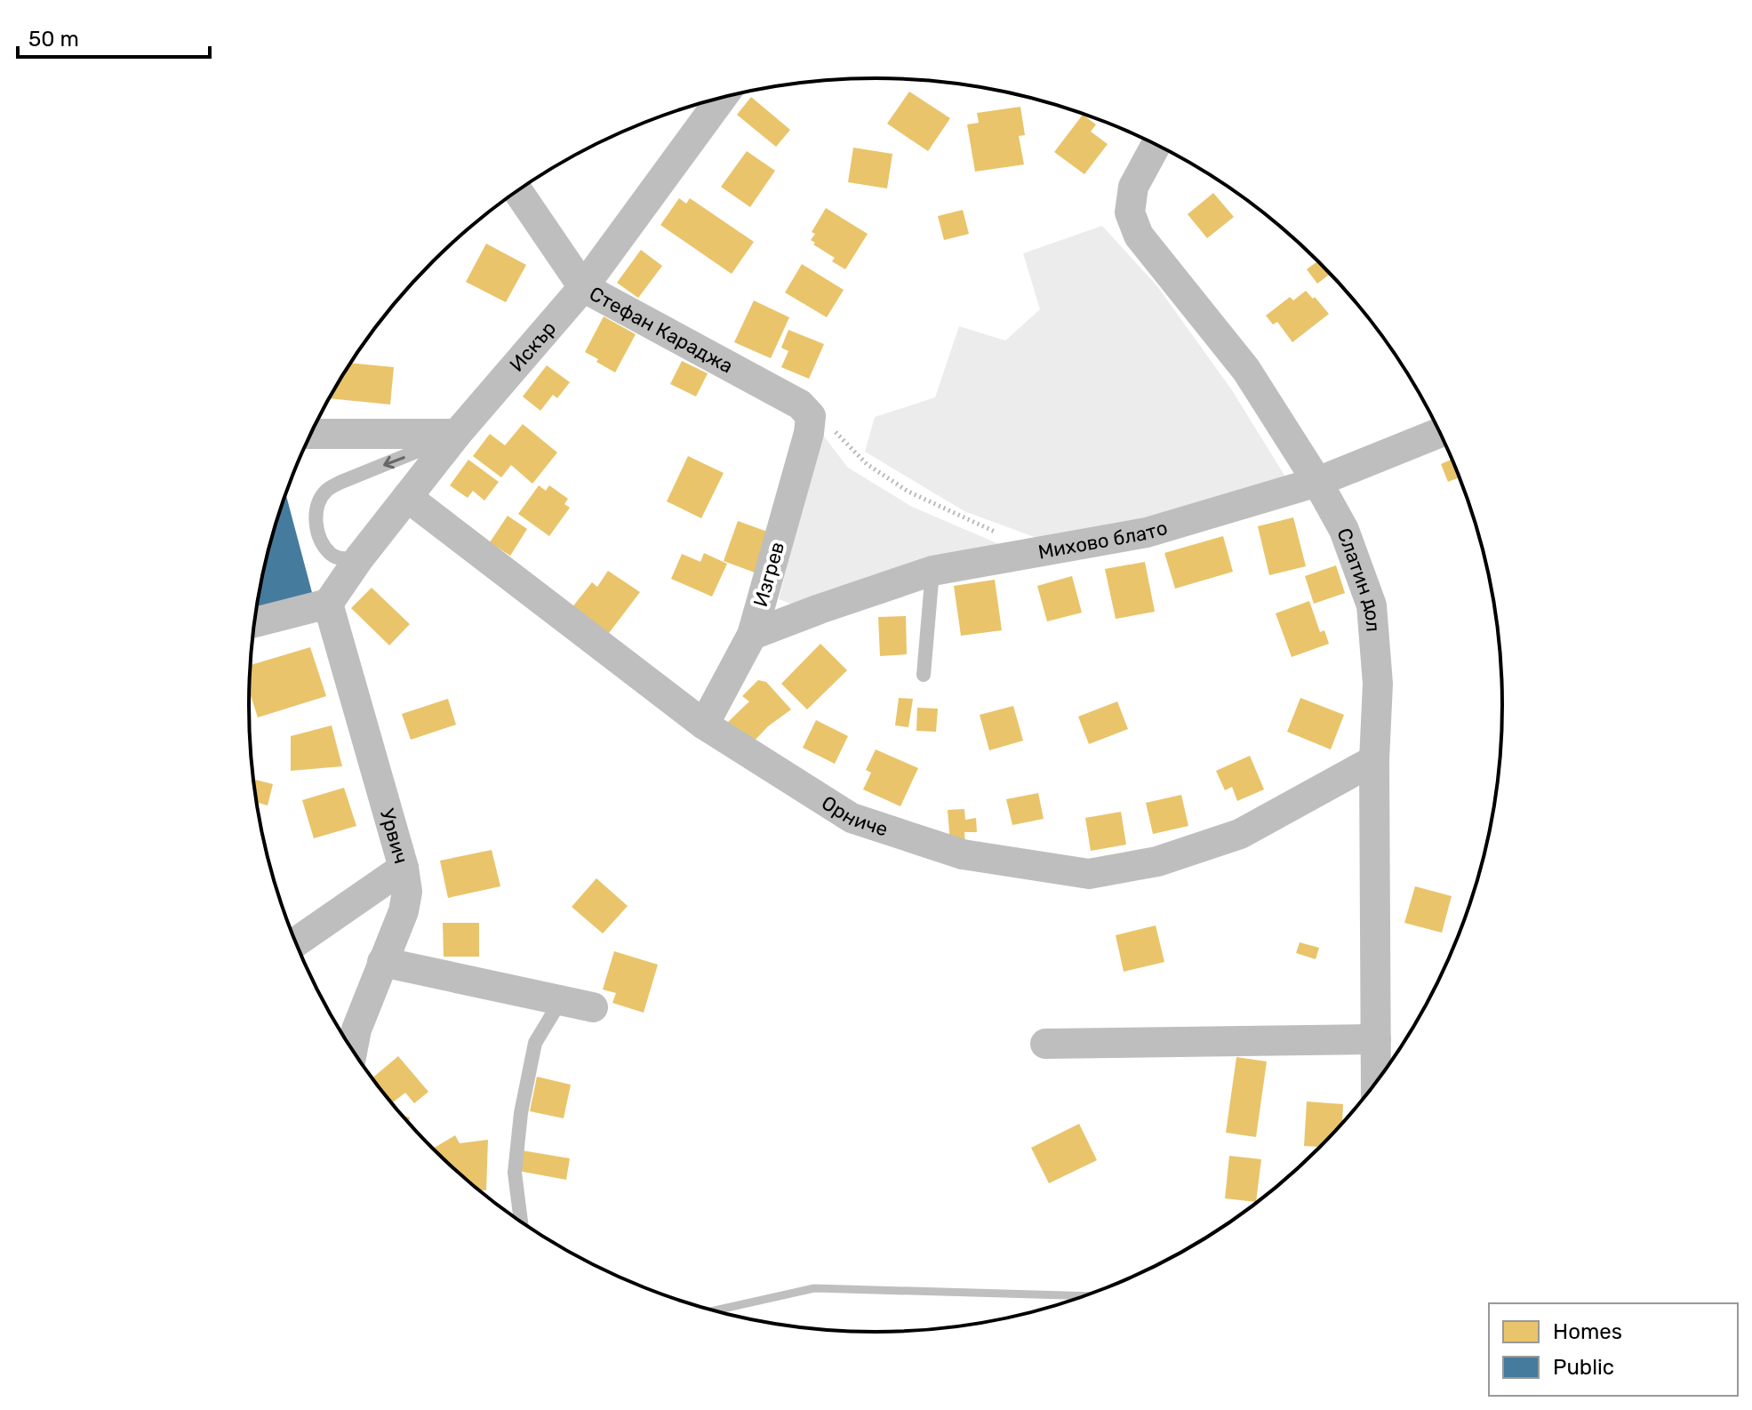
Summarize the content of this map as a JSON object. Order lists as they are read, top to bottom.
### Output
{
  "streets": {
    "street": [
      "Стефан Караджа",
      "Искър",
      "Михово блато",
      "Изгрев",
      "Слатин дол",
      "Орниче",
      "Урвич"
    ]
  },
  "crossings": [
    ["Стефан Караджа", "Искър"],
    ["Стефан Караджа", "Изгрев"],
    ["Искър", "Орниче"],
    ["Искър", "Урвич"],
    ["Михово блато", "Изгрев"],
    ["Михово блато", "Слатин дол"],
    ["Изгрев", "Орниче"],
    ["Слатин дол", "Орниче"]
  ],
  "legend": ["Homes", "Public"],
  "scale_bar": "50 m"
}
